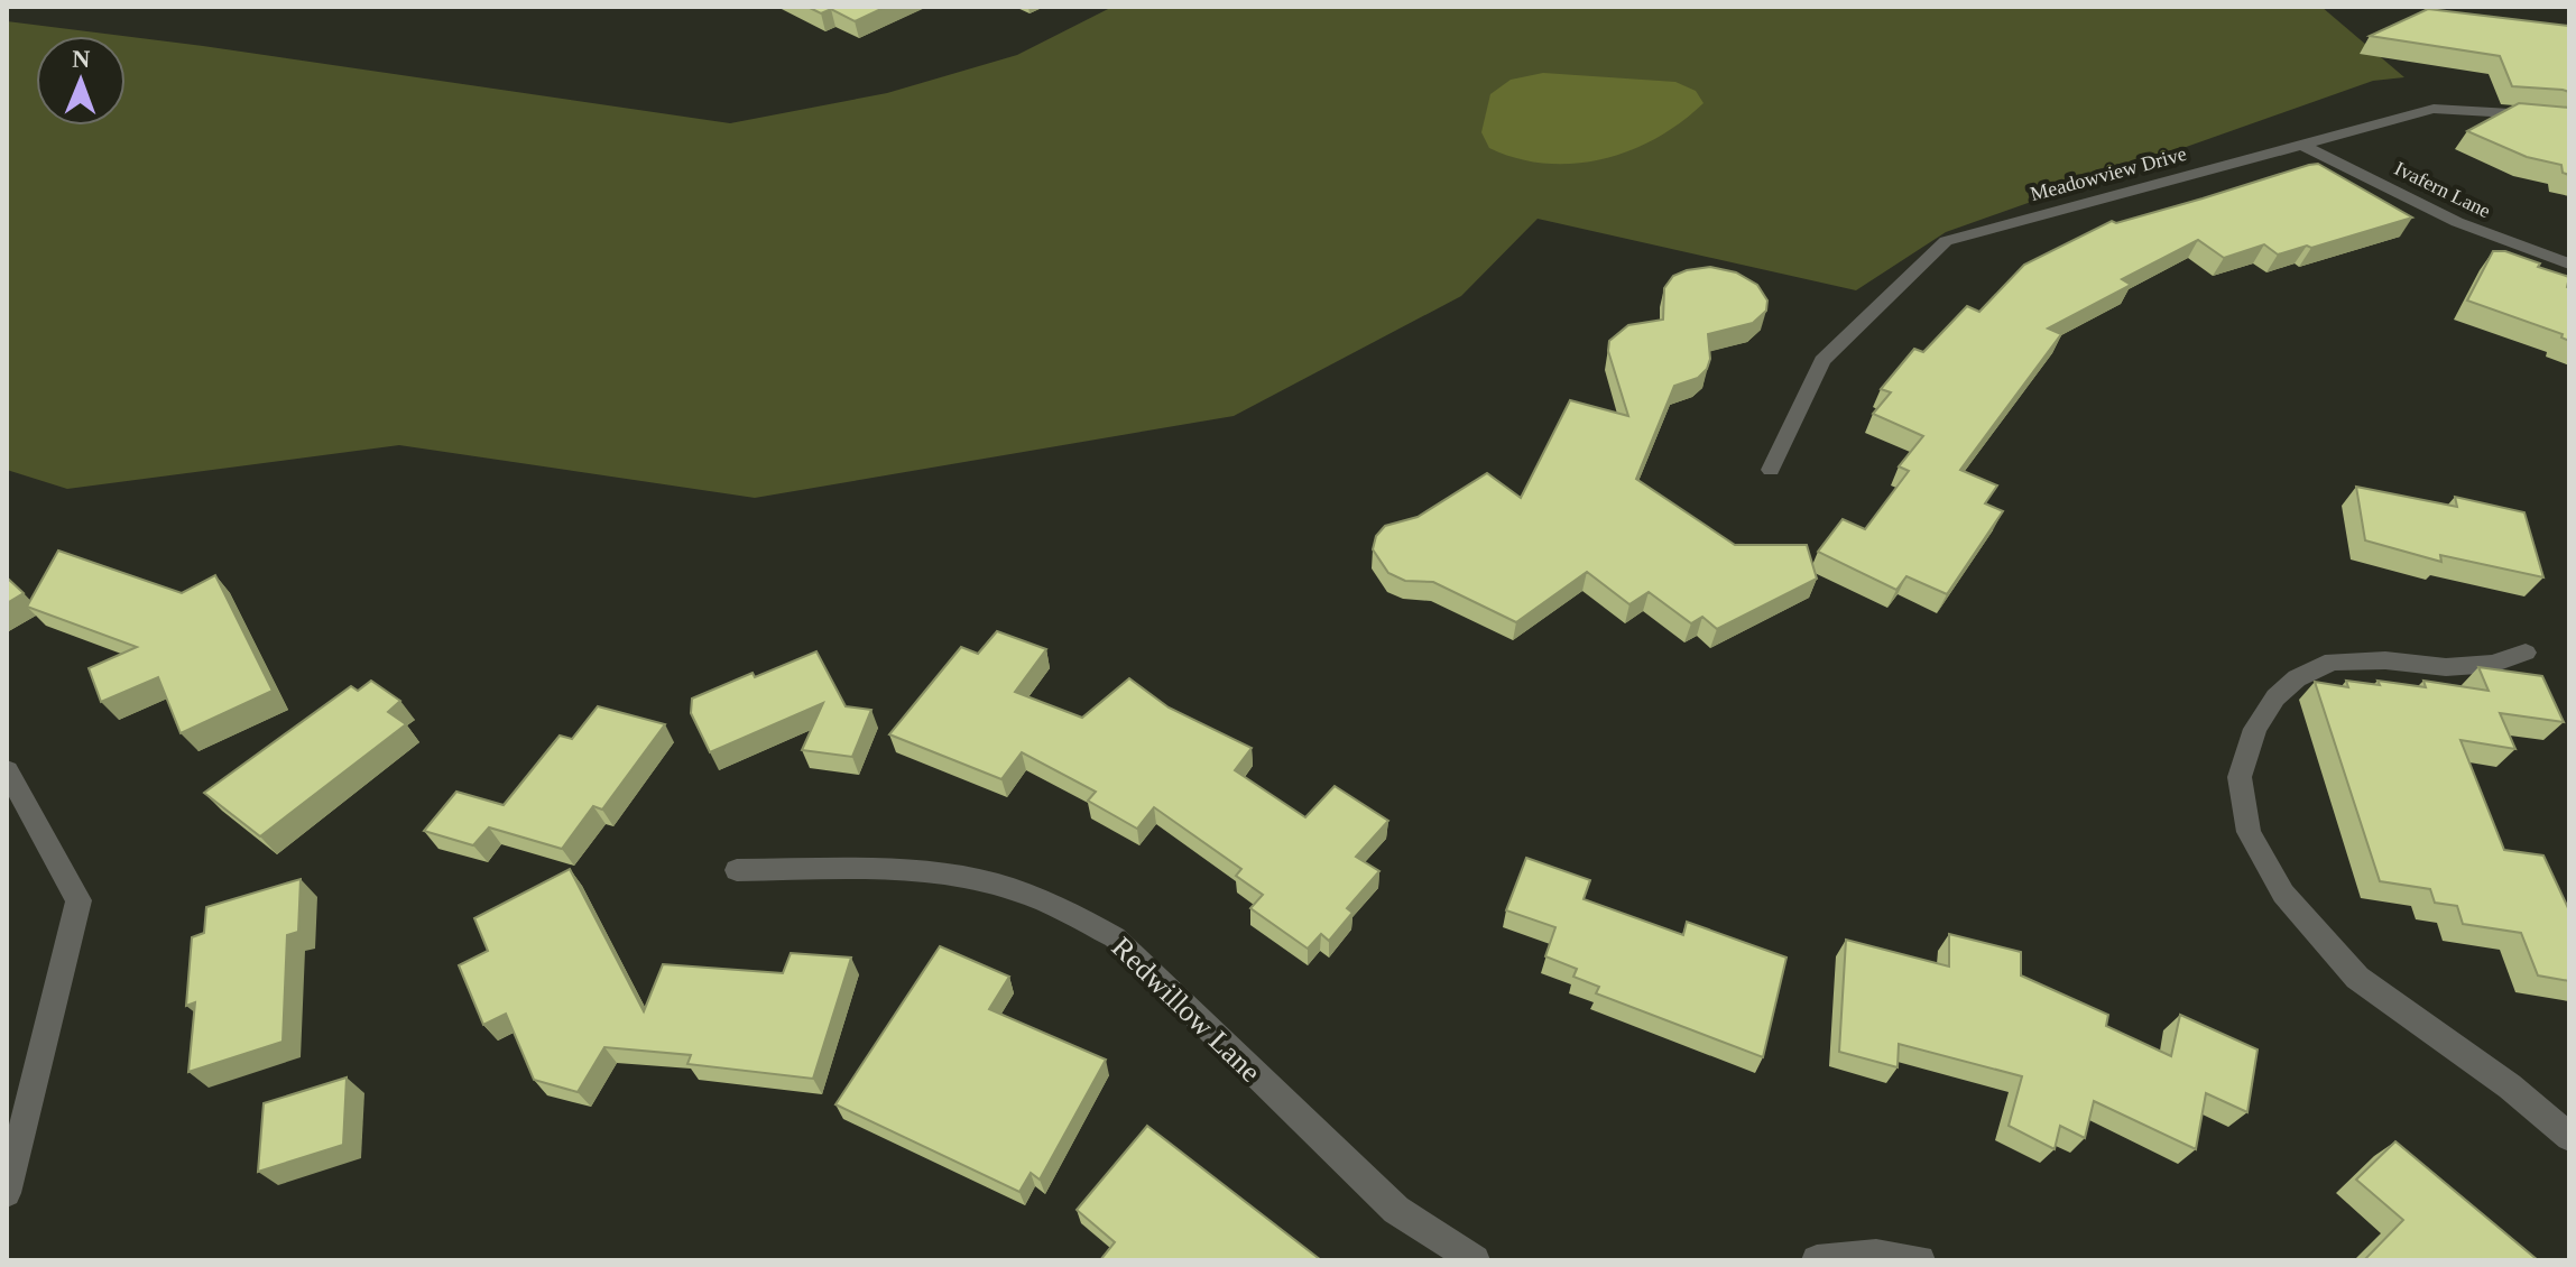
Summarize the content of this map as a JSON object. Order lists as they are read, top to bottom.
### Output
{
  "streets": {
    "street": ["Meadowview Drive", "Ivafern Lane", "Redwillow Lane"]
  },
  "crossings": [
    ["Meadowview Drive", "Ivafern Lane"]
  ],
  "north": "top"
}
